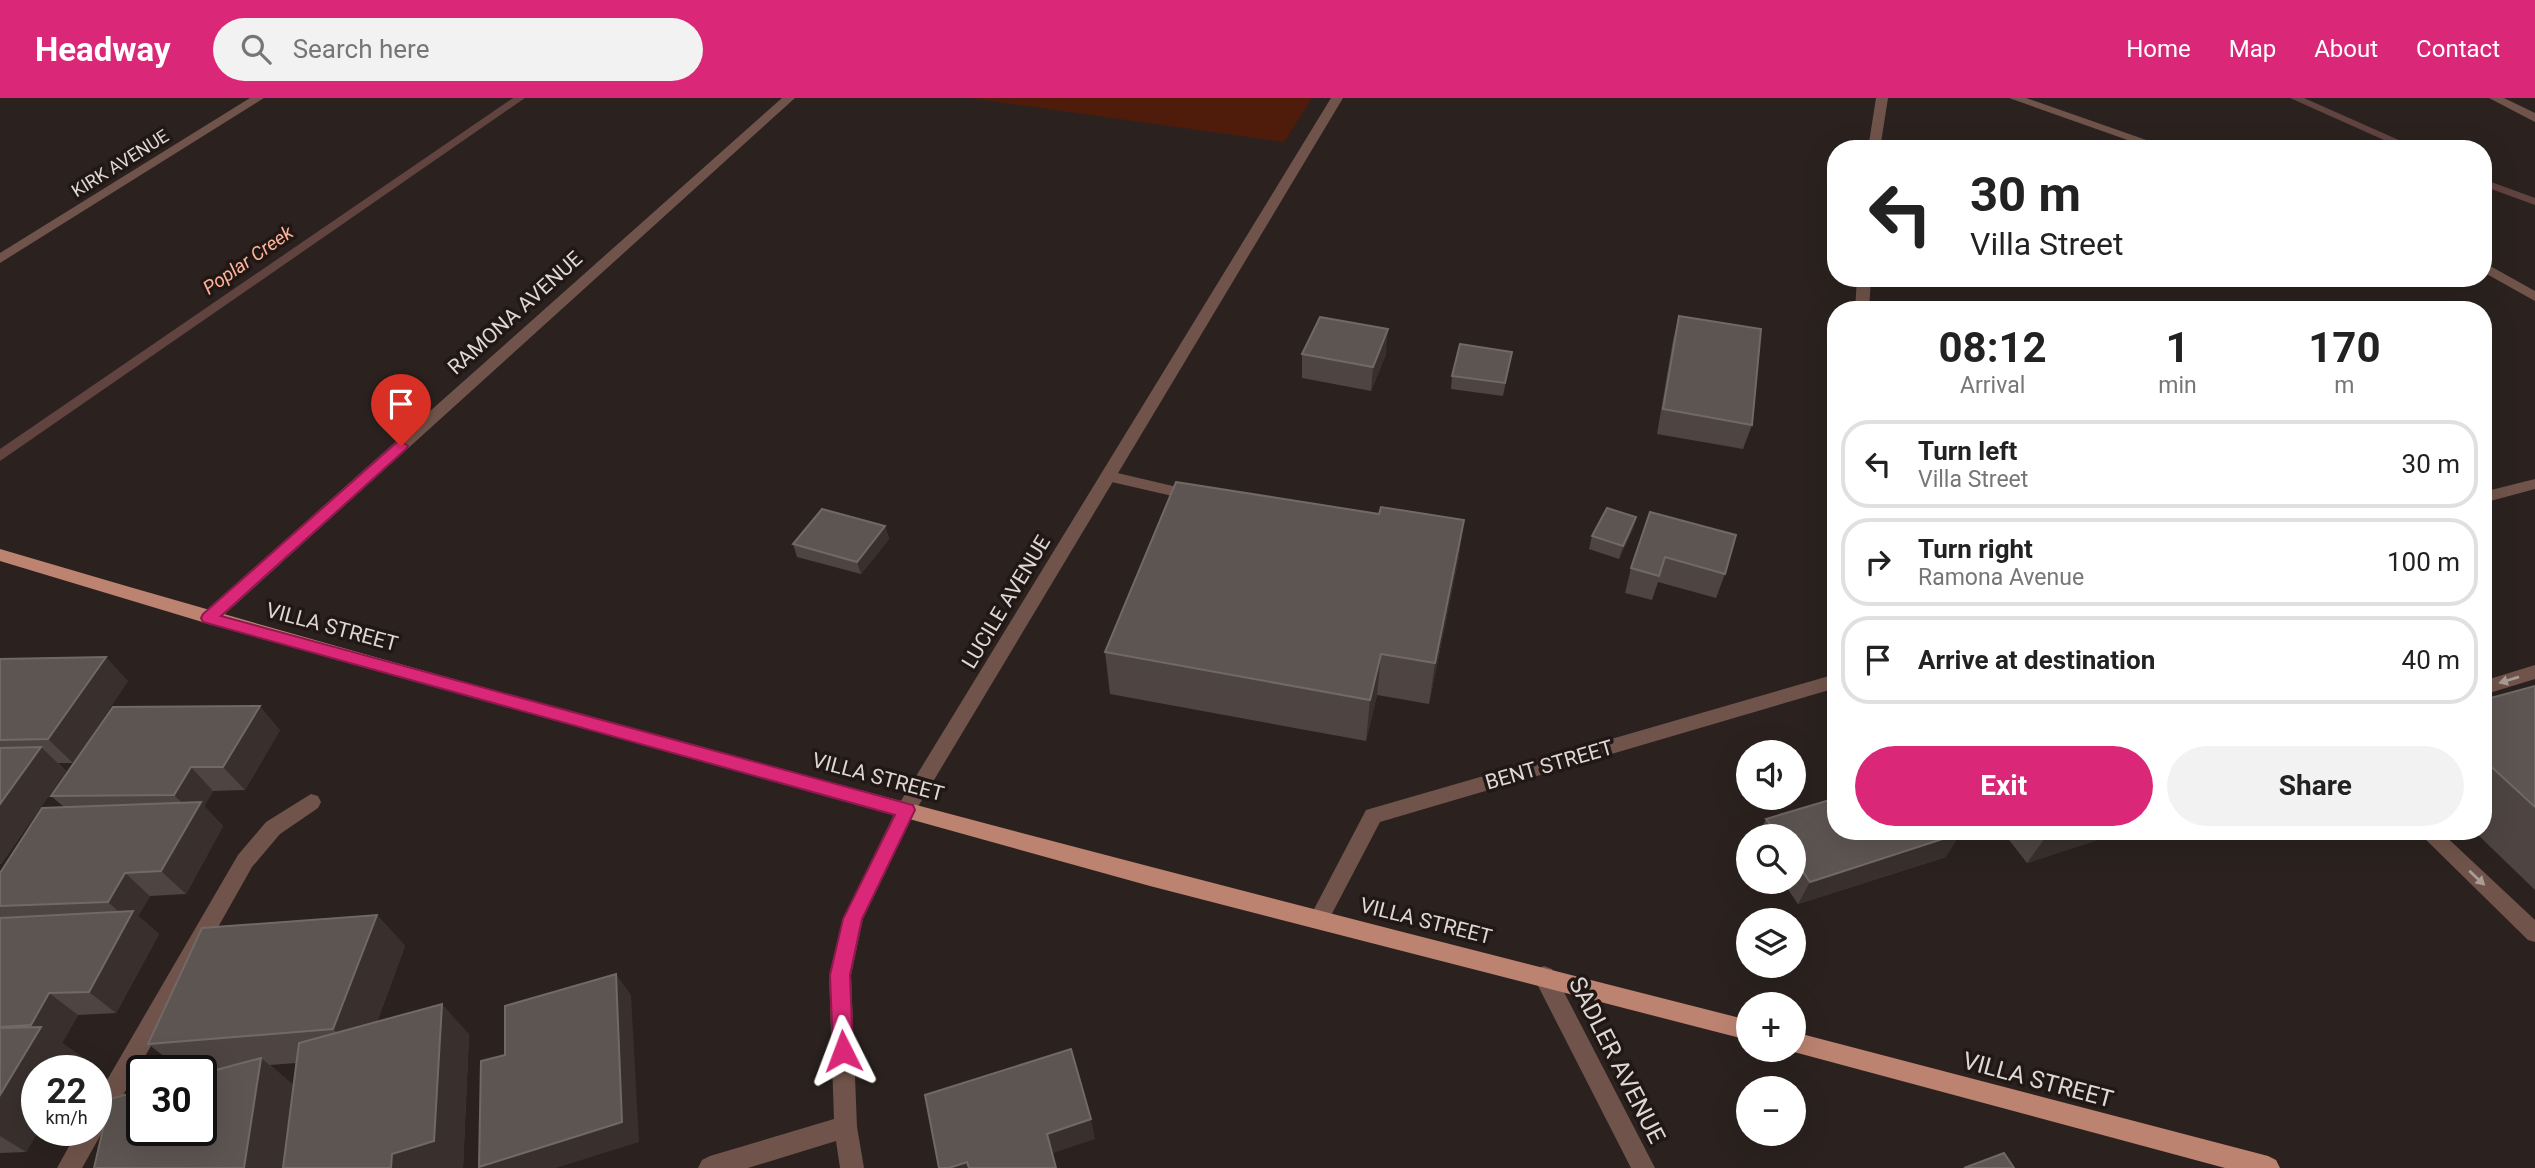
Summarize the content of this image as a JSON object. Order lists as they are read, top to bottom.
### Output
{
  "streets": {
    "main road": ["VILLA STREET"],
    "street": [
      "KIRK AVENUE",
      "RAMONA AVENUE",
      "LUCILE AVENUE",
      "BENT STREET",
      "SADLER AVENUE"
    ]
  },
  "crossings": [
    ["RAMONA AVENUE", "VILLA STREET"],
    ["LUCILE AVENUE", "VILLA STREET"],
    ["VILLA STREET", "BENT STREET"],
    ["VILLA STREET", "SADLER AVENUE"]
  ],
  "water": ["Poplar Creek"],
  "page": {
    "header": "Headway",
    "search": "Search here",
    "nav": [
      "Home",
      "Map",
      "About",
      "Contact"
    ],
    "turn": ["30 m", "Villa Street"],
    "eta": [
      "08:12",
      "Arrival",
      "1",
      "min",
      "170",
      "m"
    ],
    "list": [
      {
        "name": "Turn left",
        "note": "Villa Street",
        "value": "30 m"
      },
      {
        "name": "Turn right",
        "note": "Ramona Avenue",
        "value": "100 m"
      },
      {
        "name": "Arrive at destination",
        "value": "40 m"
      }
    ],
    "buttons": ["Exit", "Share"],
    "map_buttons": ["+", "−"],
    "speed": "22 km/h",
    "limit": "30"
  }
}
